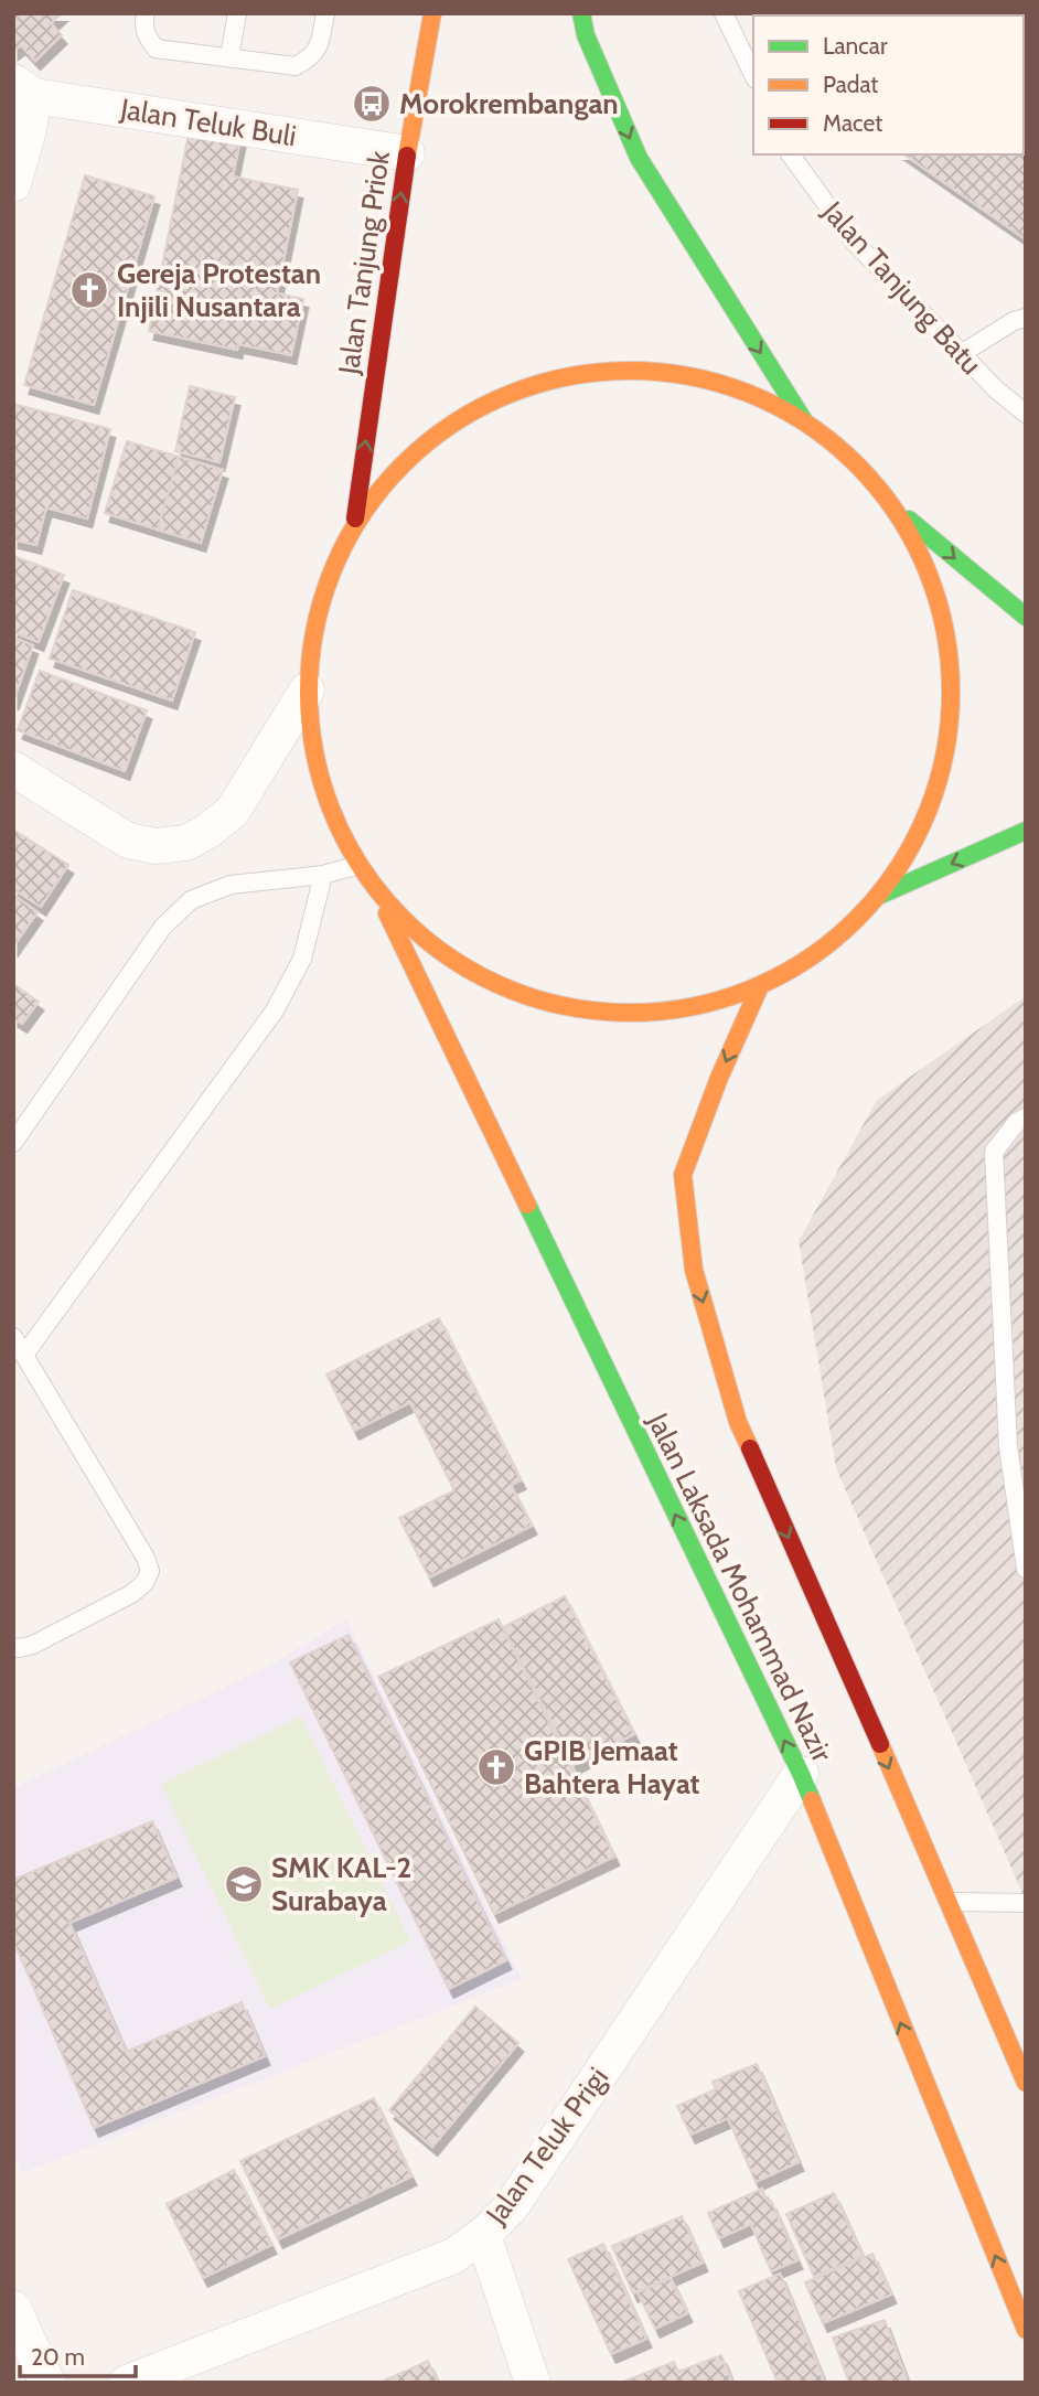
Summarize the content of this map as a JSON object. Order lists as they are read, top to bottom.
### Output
{
  "streets": {
    "main road": ["Jalan Tanjung Priok", "Jalan Laksada Mohammad Nazir"],
    "street": ["Jalan Teluk Buli", "Jalan Teluk Prigi"],
    "lane": ["Jalan Tanjung Batu"]
  },
  "crossings": [
    ["Jalan Teluk Buli", "Jalan Tanjung Priok"],
    ["Jalan Laksada Mohammad Nazir", "Jalan Teluk Prigi"]
  ],
  "one_way": ["Jalan Tanjung Priok"],
  "places": {
    "bus stop": ["Morokrembangan"],
    "church": ["Gereja Protestan Injili Nusantara", "GPIB Jemaat Bahtera Hayat"],
    "school or university": ["SMK KAL-2 Surabaya"]
  },
  "legend": ["Lancar", "Padat", "Macet"],
  "scale_bar": "20 m"
}
